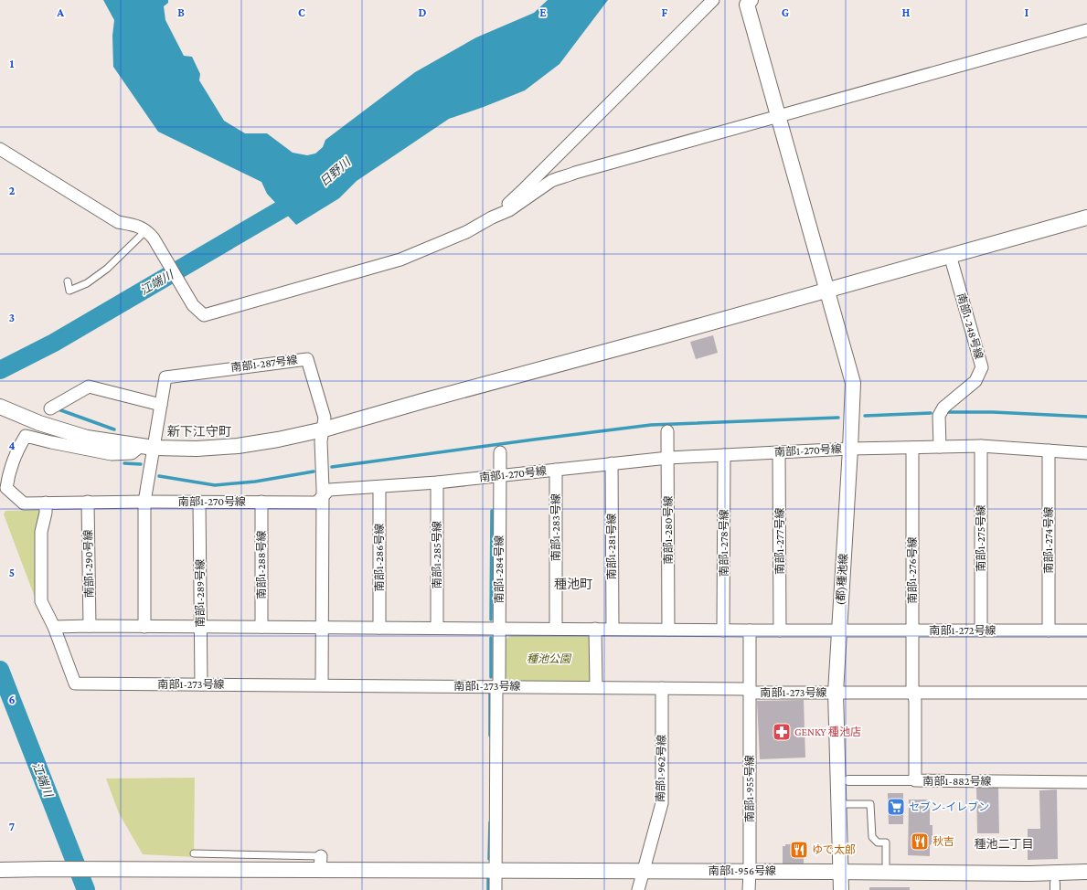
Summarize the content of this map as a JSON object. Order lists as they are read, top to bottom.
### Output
{
  "streets": {
    "street": [
      "南部1-248号線",
      "南部1-287号線",
      "南部1-270号線",
      "南部1-283号線",
      "南部1-280号線",
      "南部1-275号線",
      "南部1-274号線",
      "南部1-277号線",
      "南部1-278号線",
      "南部1-281号線",
      "南部1-285号線",
      "南部1-286号線",
      "南部1-290号線",
      "南部1-288号線",
      "南部1-284号線",
      "南部1-276号線",
      "(都)種池線",
      "南部1-289号線",
      "南部1-272号線",
      "南部1-273号線",
      "南部1-962号線",
      "南部1-882号線",
      "南部1-955号線",
      "南部1-956号線"
    ]
  },
  "crossings": [
    ["南部1-248号線", "南部1-270号線"],
    ["南部1-287号線", "南部1-270号線"],
    ["南部1-287号線", "南部1-272号線"],
    ["南部1-287号線", "南部1-273号線"],
    ["南部1-270号線", "南部1-283号線"],
    ["南部1-270号線", "南部1-280号線"],
    ["南部1-270号線", "南部1-275号線"],
    ["南部1-270号線", "南部1-274号線"],
    ["南部1-270号線", "南部1-277号線"],
    ["南部1-270号線", "南部1-278号線"],
    ["南部1-270号線", "南部1-281号線"],
    ["南部1-270号線", "南部1-285号線"],
    ["南部1-270号線", "南部1-286号線"],
    ["南部1-270号線", "南部1-290号線"],
    ["南部1-270号線", "南部1-288号線"],
    ["南部1-270号線", "南部1-284号線"],
    ["南部1-270号線", "南部1-276号線"],
    ["南部1-270号線", "(都)種池線"],
    ["南部1-270号線", "南部1-289号線"],
    ["南部1-270号線", "南部1-273号線"],
    ["南部1-283号線", "南部1-272号線"],
    ["南部1-280号線", "南部1-272号線"],
    ["南部1-275号線", "南部1-272号線"],
    ["南部1-274号線", "南部1-272号線"],
    ["南部1-277号線", "南部1-272号線"],
    ["南部1-278号線", "南部1-272号線"],
    ["南部1-281号線", "南部1-272号線"],
    ["南部1-285号線", "南部1-272号線"],
    ["南部1-286号線", "南部1-272号線"],
    ["南部1-290号線", "南部1-272号線"],
    ["南部1-288号線", "南部1-272号線"],
    ["南部1-284号線", "南部1-272号線"],
    ["南部1-284号線", "南部1-273号線"],
    ["南部1-284号線", "南部1-956号線"],
    ["南部1-276号線", "南部1-272号線"],
    ["南部1-276号線", "南部1-273号線"],
    ["南部1-276号線", "南部1-882号線"],
    ["(都)種池線", "南部1-272号線"],
    ["(都)種池線", "南部1-273号線"],
    ["(都)種池線", "南部1-956号線"],
    ["南部1-289号線", "南部1-272号線"],
    ["南部1-289号線", "南部1-273号線"],
    ["南部1-272号線", "南部1-273号線"],
    ["南部1-272号線", "南部1-955号線"],
    ["南部1-273号線", "南部1-962号線"],
    ["南部1-273号線", "南部1-882号線"],
    ["南部1-273号線", "南部1-955号線"],
    ["南部1-962号線", "南部1-956号線"],
    ["南部1-955号線", "南部1-956号線"]
  ],
  "districts": ["新下江守町", "種池町", "種池二丁目"],
  "water": ["日野川", "江端川"],
  "parks": ["種池公園"],
  "places": {
    "pharmacy": ["GENKY 種池店"],
    "supermarket": ["セブン-イレブン"],
    "restaurant": ["秋吉", "ゆで太郎"]
  },
  "grid": {
    "columns": [
      "A",
      "B",
      "C",
      "D",
      "E",
      "F",
      "G",
      "H",
      "I"
    ],
    "rows": [
      "1",
      "2",
      "3",
      "4",
      "5",
      "6",
      "7"
    ]
  }
}
